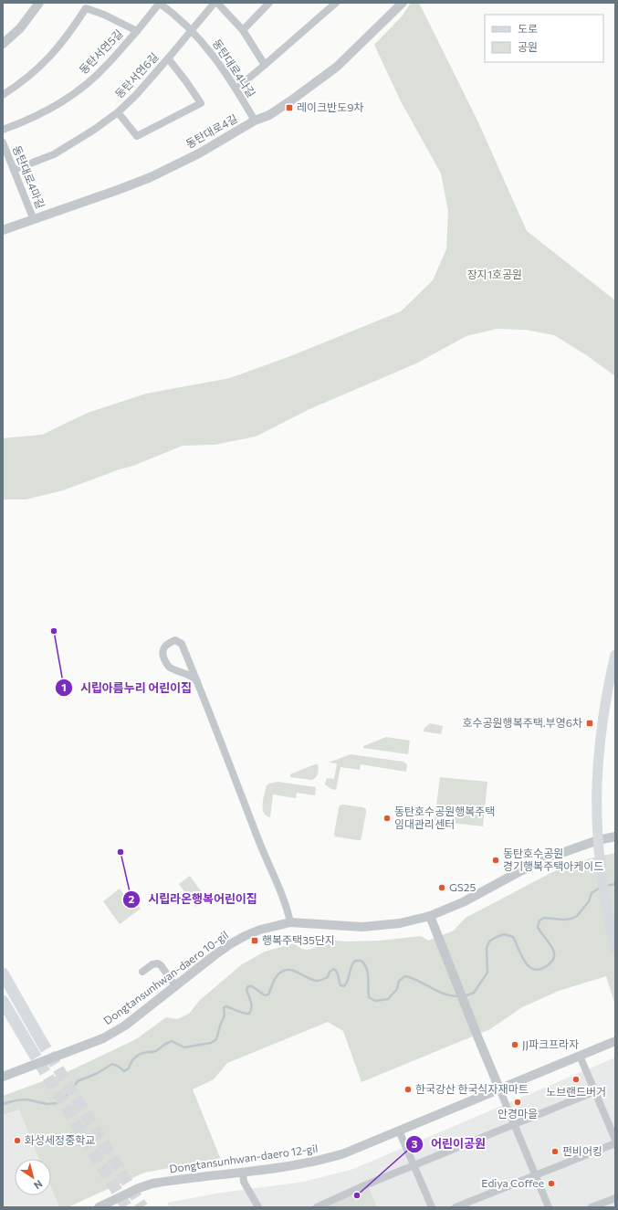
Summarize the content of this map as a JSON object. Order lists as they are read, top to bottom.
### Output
{
  "streets": {
    "street": [
      "동탄서연5길",
      "동탄대로4나길",
      "동탄서연6길",
      "동탄대로4길",
      "동탄대로4마길",
      "Dongtansunhwan-daero 10-gil",
      "Dongtansunhwan-daero 12-gil"
    ]
  },
  "crossings": [
    ["동탄대로4나길", "동탄대로4길"],
    ["동탄서연6길", "동탄대로4마길"],
    ["동탄대로4길", "동탄대로4마길"]
  ],
  "parks": ["장지1호공원"],
  "places": {
    "transit": ["레이크반도9차", "호수공원행복주택.부영6차", "행복주택35단지"],
    "other": [
      "시립아름누리 어린이집",
      "동탄호수공원행복주택 임대관리센터",
      "시립라온행복어린이집",
      "동탄호수공원 경기행복주택아케이드",
      "GS25",
      "JJ파크프라자",
      "노브랜드버거",
      "한국강산 한국식자재마트",
      "안경마을",
      "화성세정중학교",
      "펀비어킹",
      "Ediya Coffee",
      "어린이공원"
    ]
  },
  "legend": ["도로", "공원"],
  "north": "bottom right"
}
